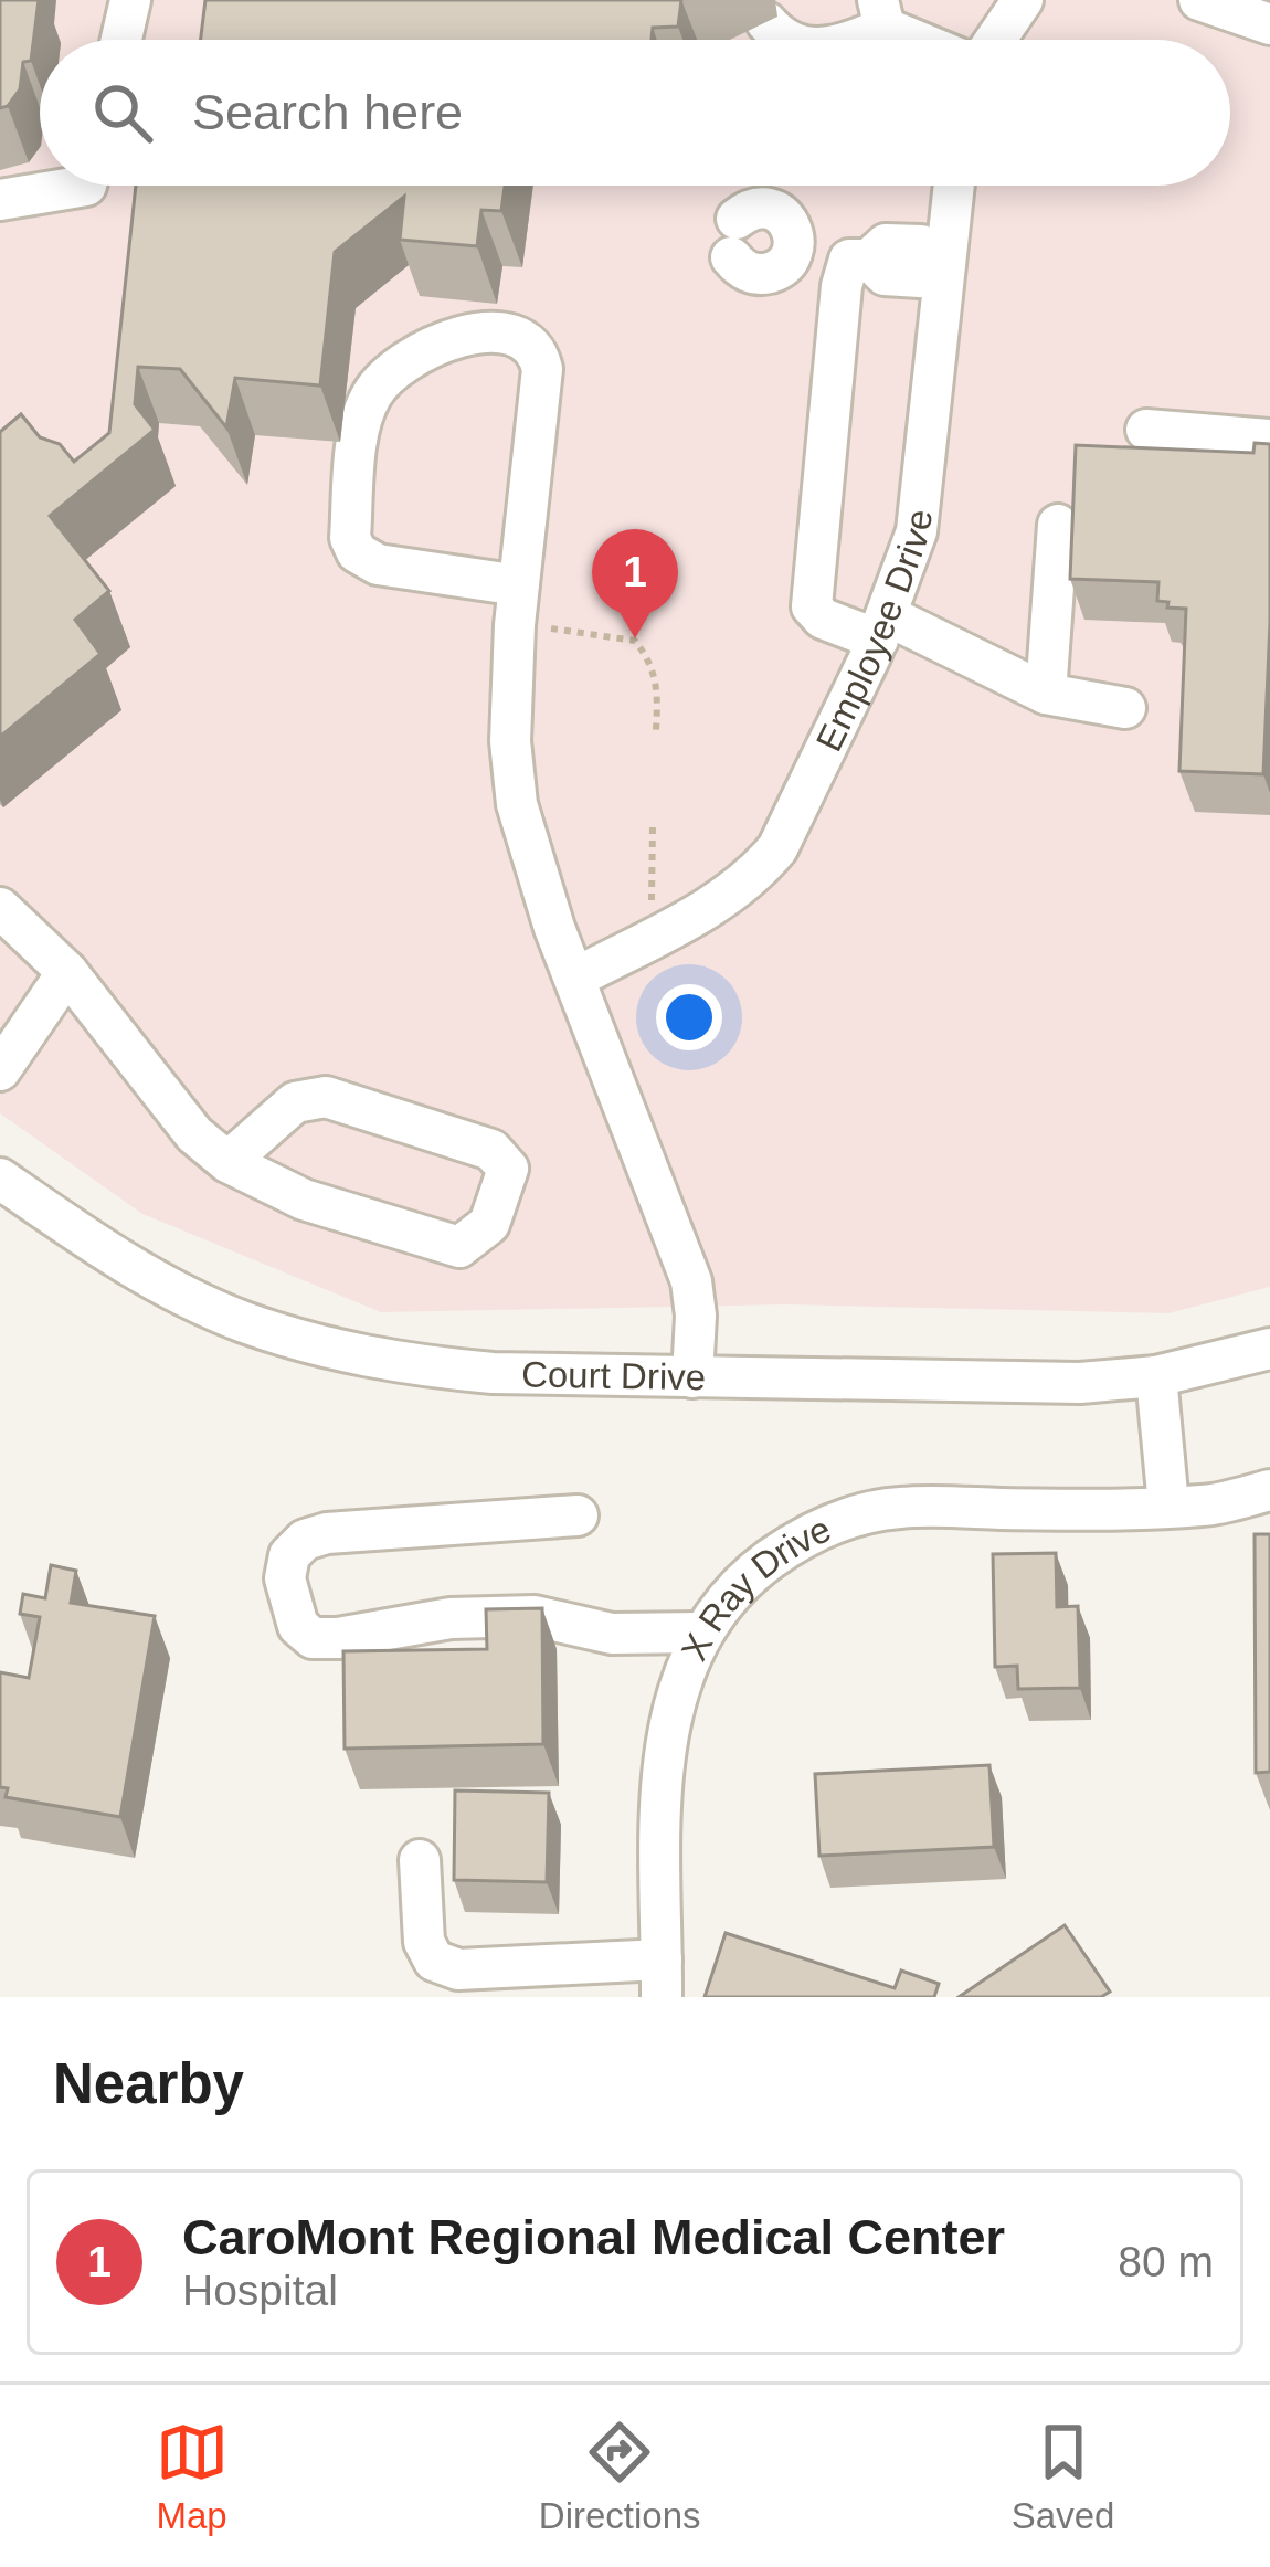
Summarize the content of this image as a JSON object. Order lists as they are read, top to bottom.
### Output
{
  "streets": {
    "street": ["Employee Drive", "Court Drive", "X Ray Drive"]
  },
  "page": {
    "search": "Search here",
    "pins": "1",
    "heading": "Nearby",
    "list": [
      {
        "mark": "1",
        "name": "CaroMont Regional Medical Center",
        "note": "Hospital",
        "value": "80 m"
      }
    ],
    "nav": ["Map", "Directions", "Saved"]
  }
}
